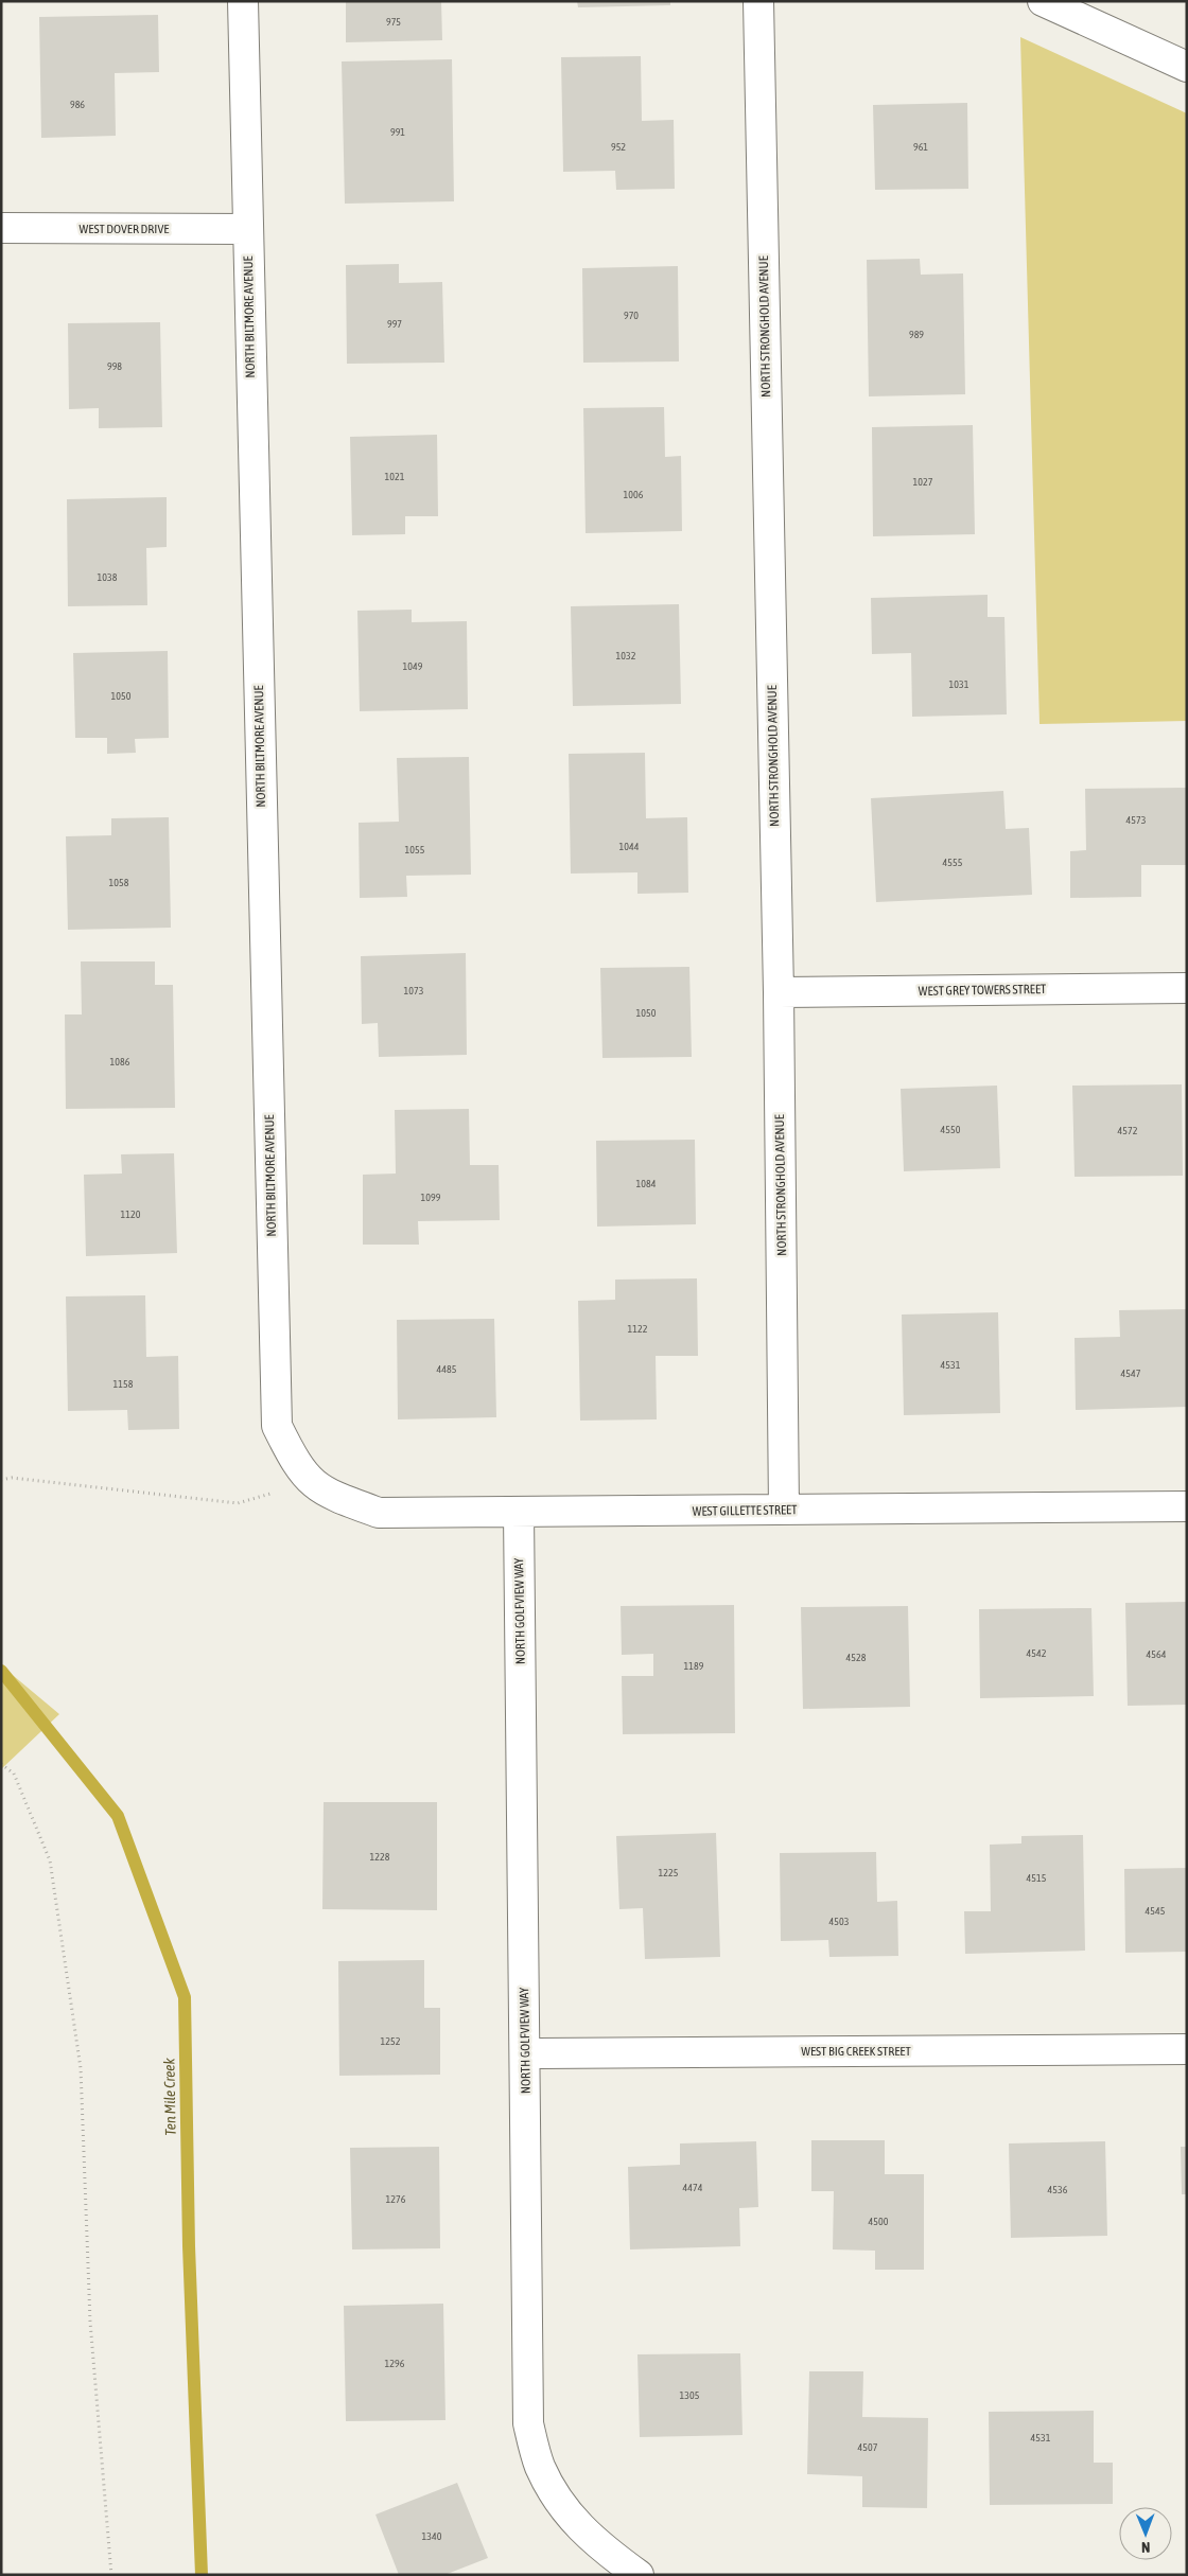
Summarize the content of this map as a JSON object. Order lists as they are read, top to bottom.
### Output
{
  "streets": {
    "street": [
      "WEST DOVER DRIVE",
      "NORTH BILTMORE AVENUE",
      "NORTH STRONGHOLD AVENUE",
      "WEST GREY TOWERS STREET",
      "WEST GILLETTE STREET",
      "NORTH GOLFVIEW WAY",
      "WEST BIG CREEK STREET"
    ]
  },
  "crossings": [
    ["WEST DOVER DRIVE", "NORTH BILTMORE AVENUE"],
    ["NORTH BILTMORE AVENUE", "WEST GILLETTE STREET"],
    ["NORTH STRONGHOLD AVENUE", "WEST GREY TOWERS STREET"],
    ["NORTH STRONGHOLD AVENUE", "WEST GILLETTE STREET"],
    ["WEST GILLETTE STREET", "NORTH GOLFVIEW WAY"],
    ["NORTH GOLFVIEW WAY", "WEST BIG CREEK STREET"]
  ],
  "water": ["Ten Mile Creek"],
  "house_numbers": [
    "975",
    "986",
    "991",
    "952",
    "961",
    "970",
    "997",
    "989",
    "998",
    "1021",
    "1027",
    "1006",
    "1038",
    "1032",
    "1049",
    "1031",
    "1050",
    "4573",
    "1044",
    "1055",
    "4555",
    "1058",
    "1073",
    "1050",
    "1086",
    "4550",
    "4572",
    "1084",
    "1099",
    "1120",
    "1122",
    "4531",
    "4485",
    "4547",
    "1158",
    "4542",
    "4564",
    "4528",
    "1189",
    "1228",
    "1225",
    "4515",
    "4545",
    "4503",
    "1252",
    "4474",
    "4536",
    "1276",
    "4500",
    "1296",
    "1305",
    "4531",
    "4507",
    "1340"
  ],
  "north": "bottom"
}
